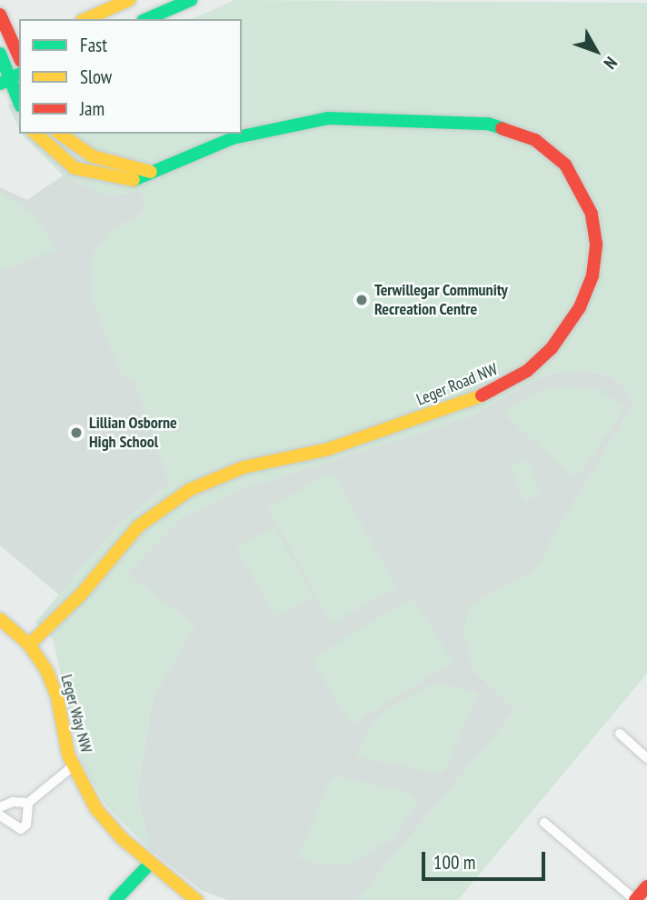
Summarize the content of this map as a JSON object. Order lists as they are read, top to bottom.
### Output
{
  "streets": {
    "street": ["Leger Road NW", "Leger Way NW"]
  },
  "crossings": [
    ["Leger Road NW", "Leger Way NW"]
  ],
  "places": ["Terwillegar Community Recreation Centre", "Lillian Osborne High School"],
  "legend": ["Fast", "Slow", "Jam"],
  "scale_bar": "100 m",
  "north": "bottom right"
}
